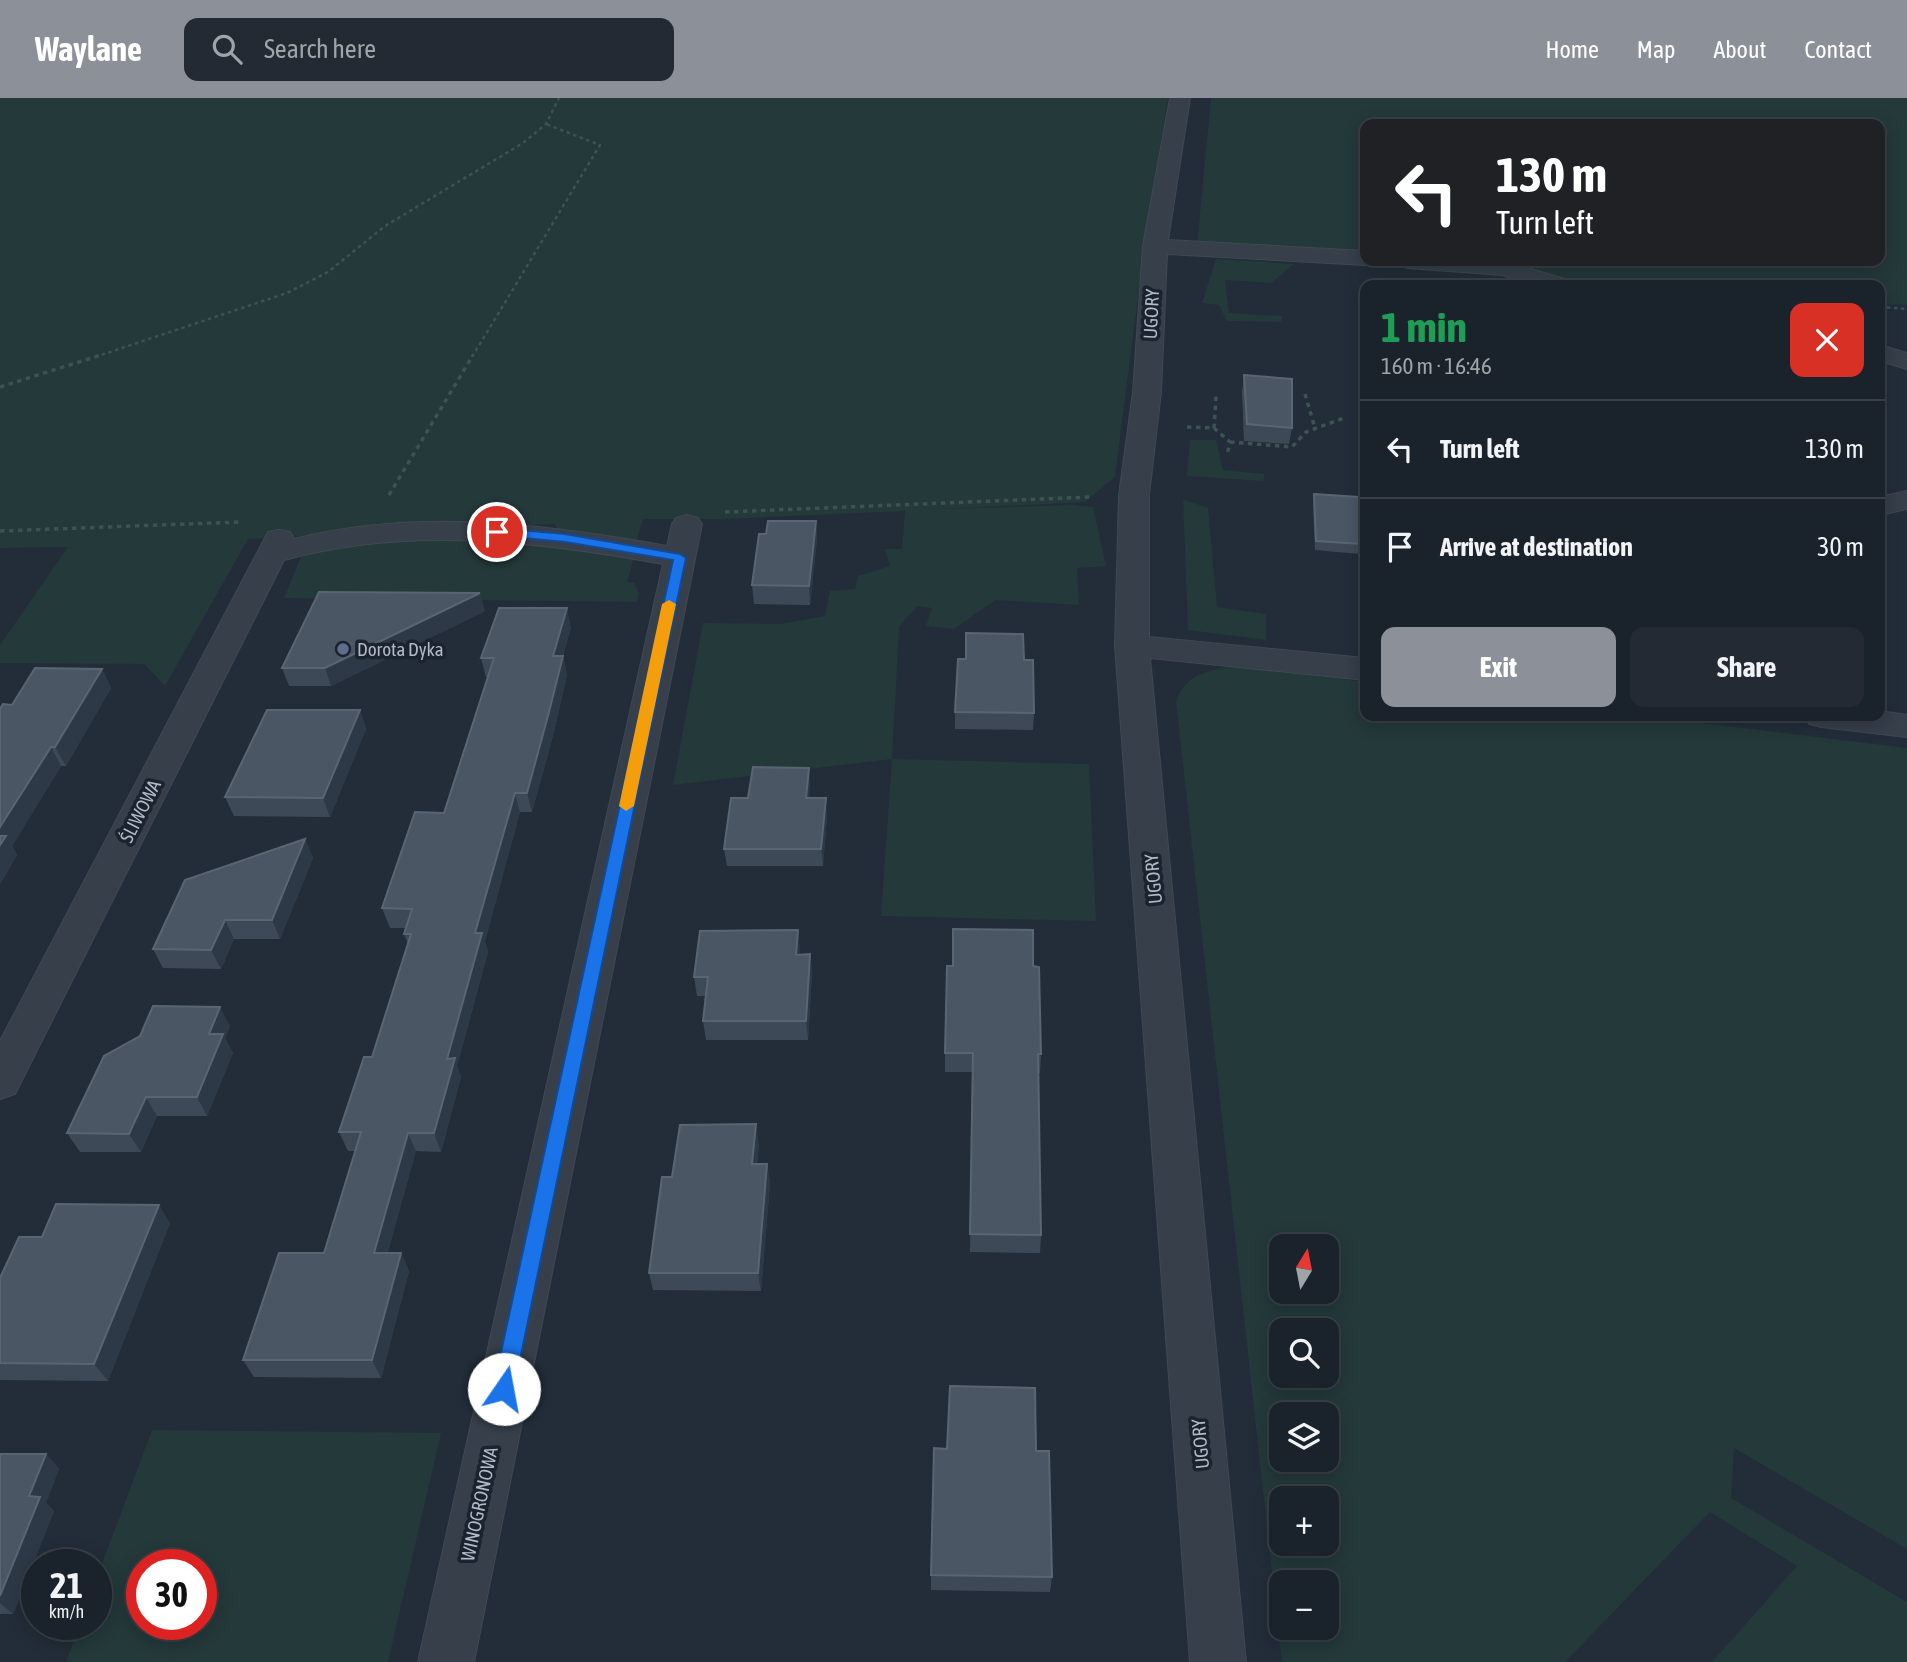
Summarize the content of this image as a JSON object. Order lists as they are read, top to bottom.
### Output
{
  "streets": {
    "street": ["UGORY", "ŚLIWOWA", "WINOGRONOWA"]
  },
  "places": ["Dorota Dyka"],
  "north": "top",
  "page": {
    "header": "Waylane",
    "search": "Search here",
    "nav": [
      "Home",
      "Map",
      "About",
      "Contact"
    ],
    "turn": ["130 m", "Turn left"],
    "heading": ["1 min", "160 m · 16:46"],
    "list": [
      {
        "name": "Turn left",
        "value": "130 m"
      },
      {
        "name": "Arrive at destination",
        "value": "30 m"
      }
    ],
    "buttons": ["Exit", "Share"],
    "map_buttons": ["+", "−"],
    "speed": "21 km/h",
    "limit": "30"
  }
}
